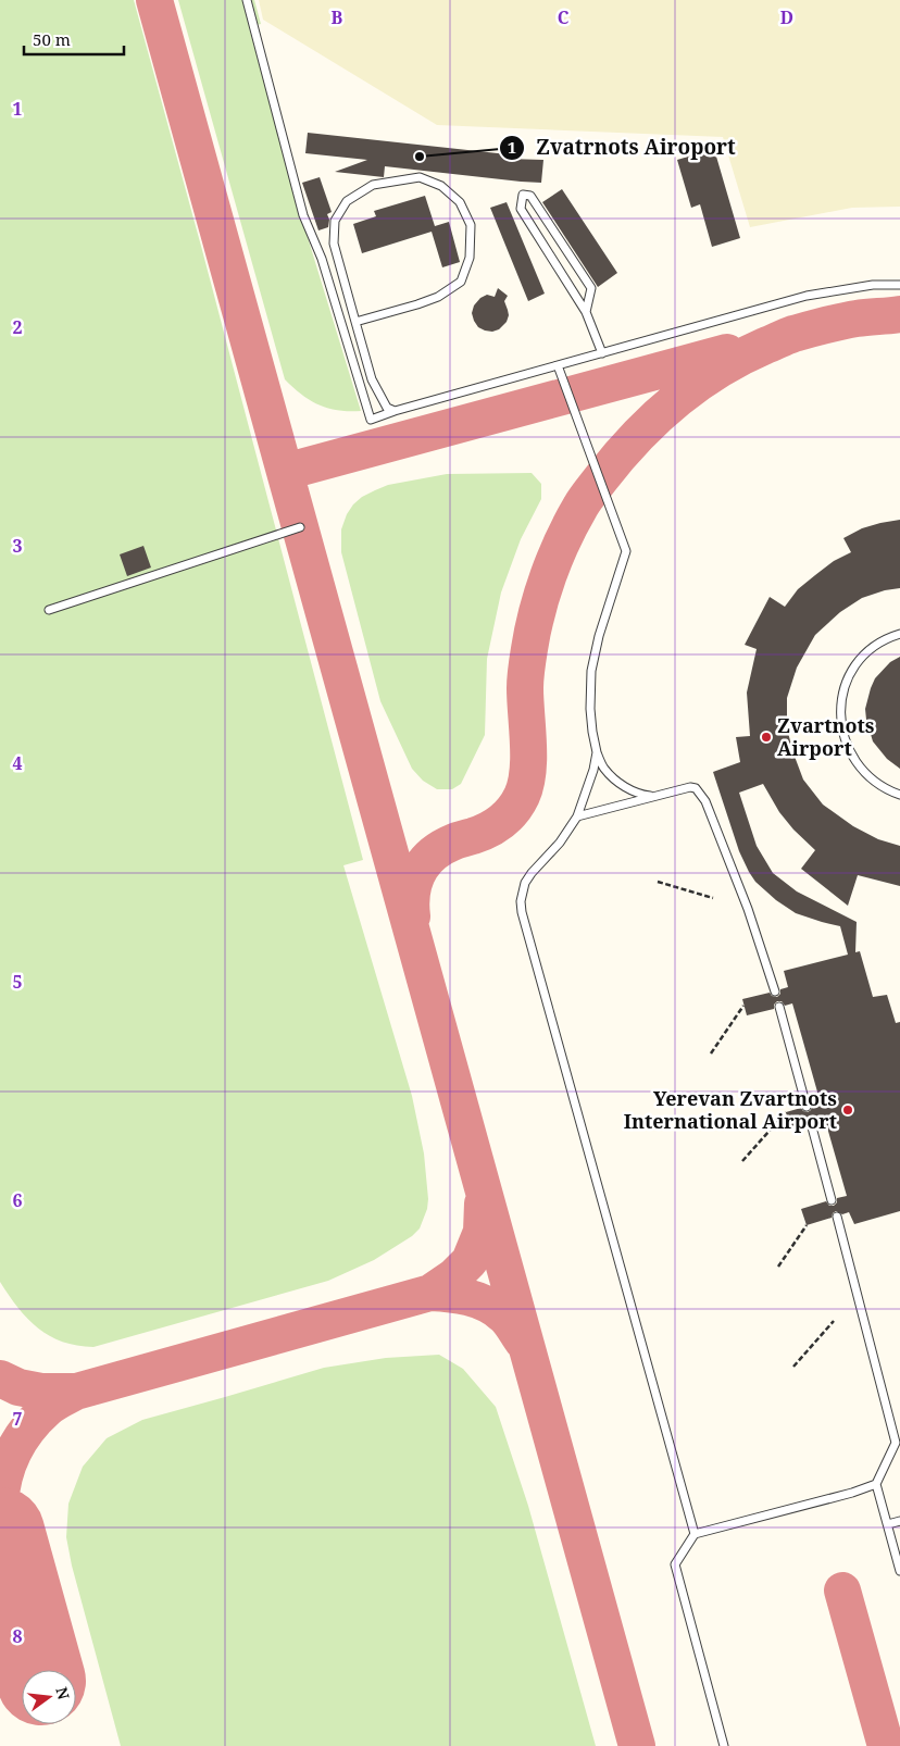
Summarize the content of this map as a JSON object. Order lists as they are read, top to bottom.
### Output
{
  "places": ["Zvatrnots Airoport", "Zvartnots Airport", "Yerevan Zvartnots International Airport"],
  "scale_bar": "50 m",
  "north": "right",
  "grid": {
    "columns": ["B", "C", "D"],
    "rows": [
      "1",
      "2",
      "3",
      "4",
      "5",
      "6",
      "7",
      "8"
    ]
  }
}
